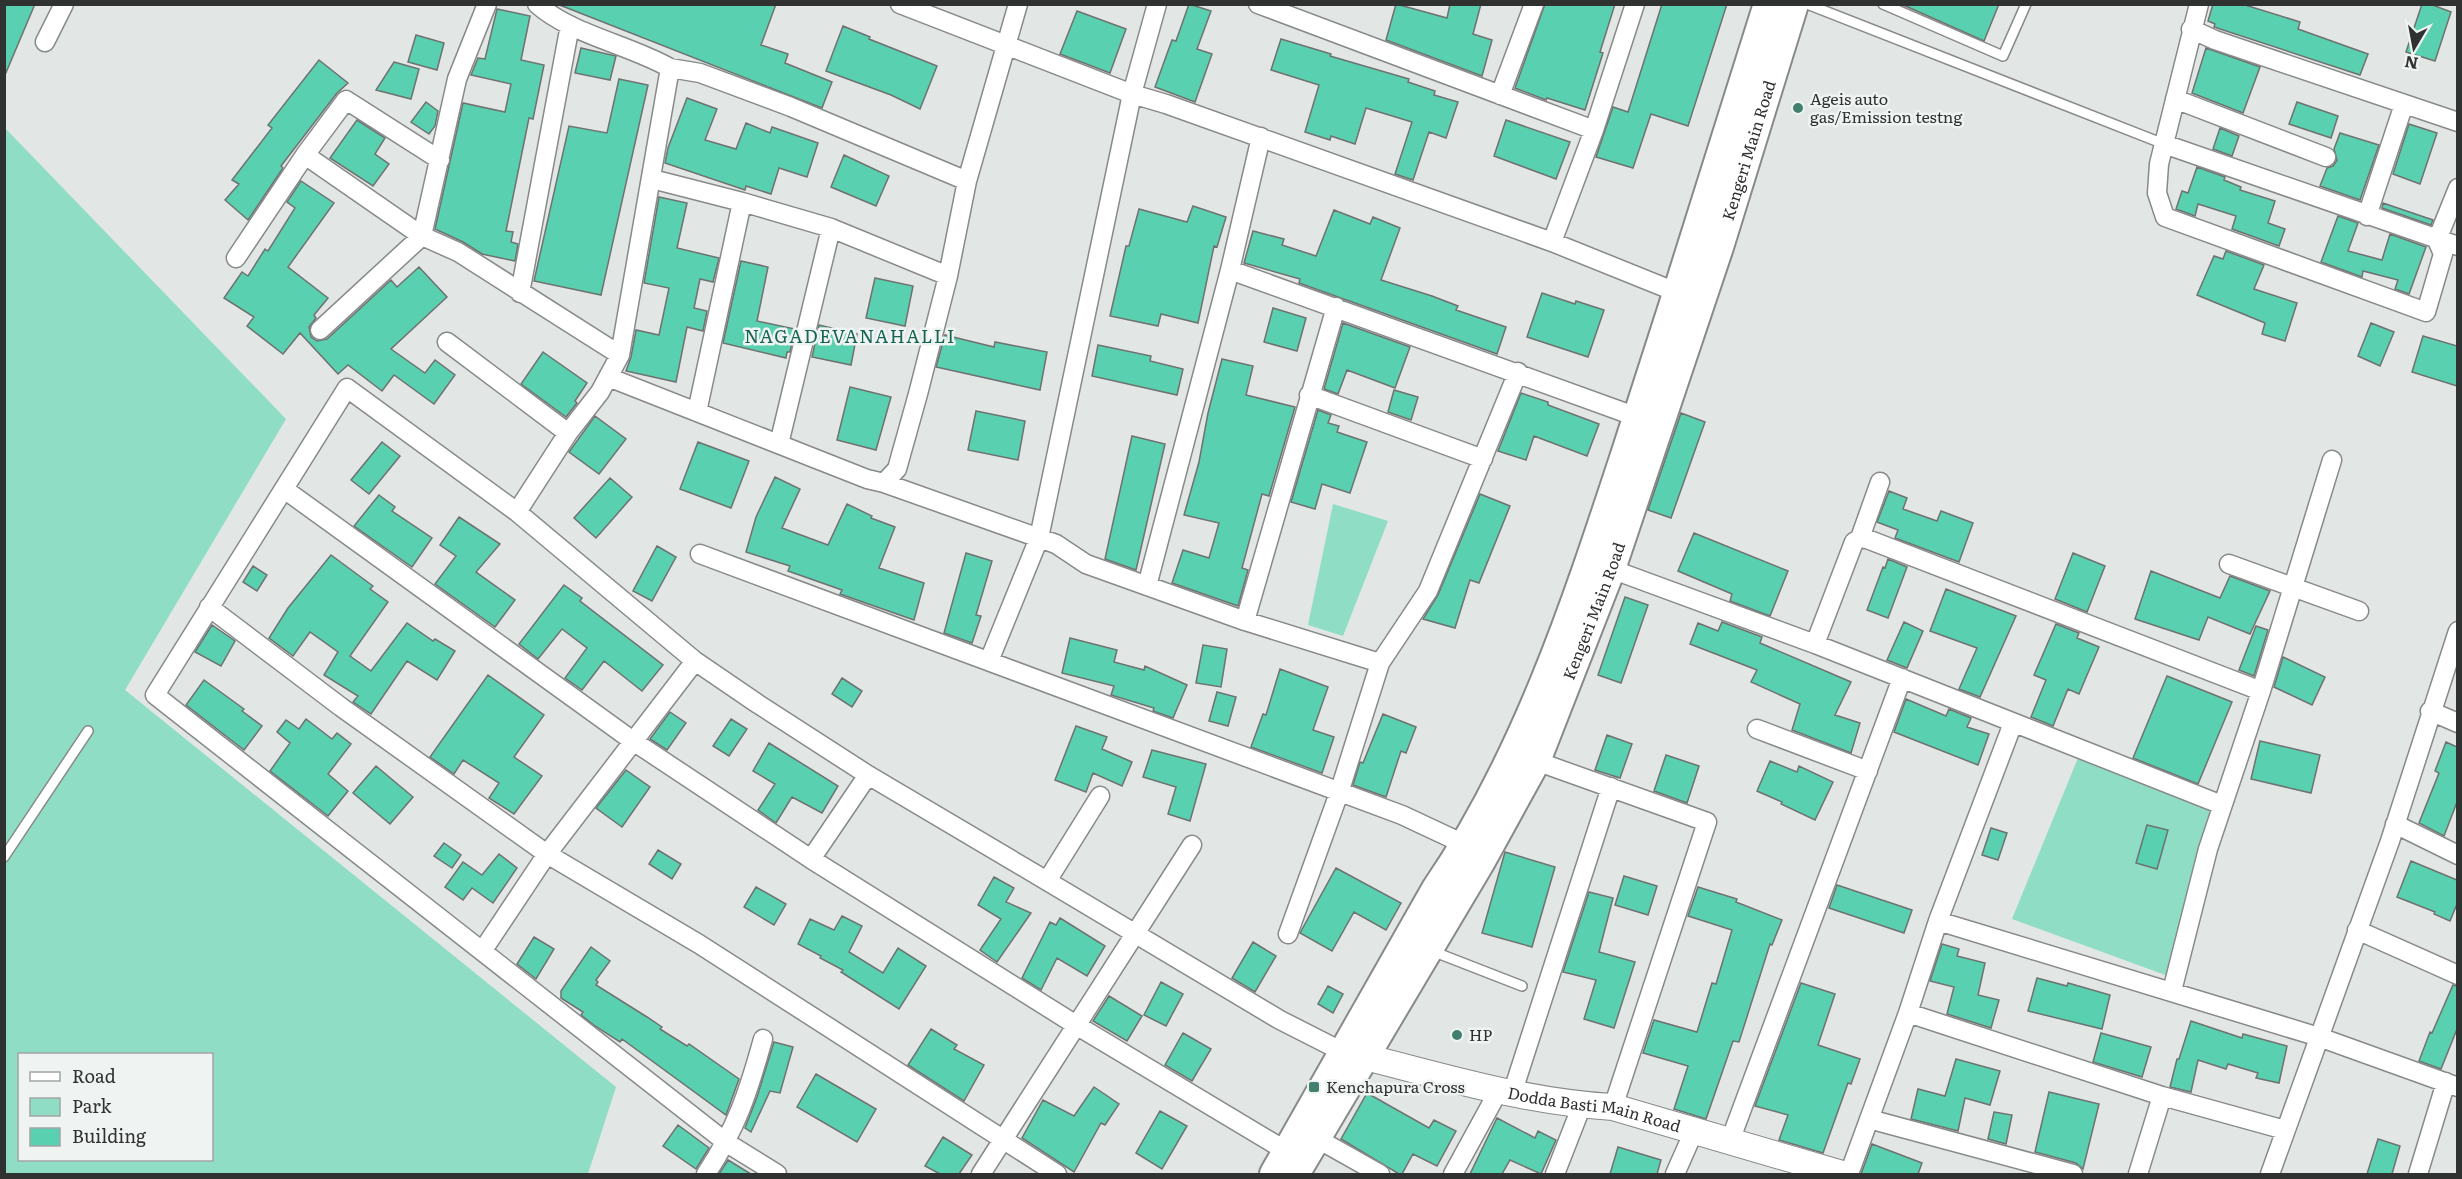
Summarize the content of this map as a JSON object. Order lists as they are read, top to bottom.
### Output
{
  "streets": {
    "main road": ["Kengeri Main Road"],
    "street": ["Dodda Basti Main Road"]
  },
  "crossings": [
    ["Kengeri Main Road", "Dodda Basti Main Road"]
  ],
  "districts": ["NAGADEVANAHALLI"],
  "places": {
    "other": ["Ageis auto gas/Emission testng", "HP"],
    "transit": ["Kenchapura Cross"]
  },
  "legend": ["Road", "Park", "Building"],
  "north": "bottom"
}
